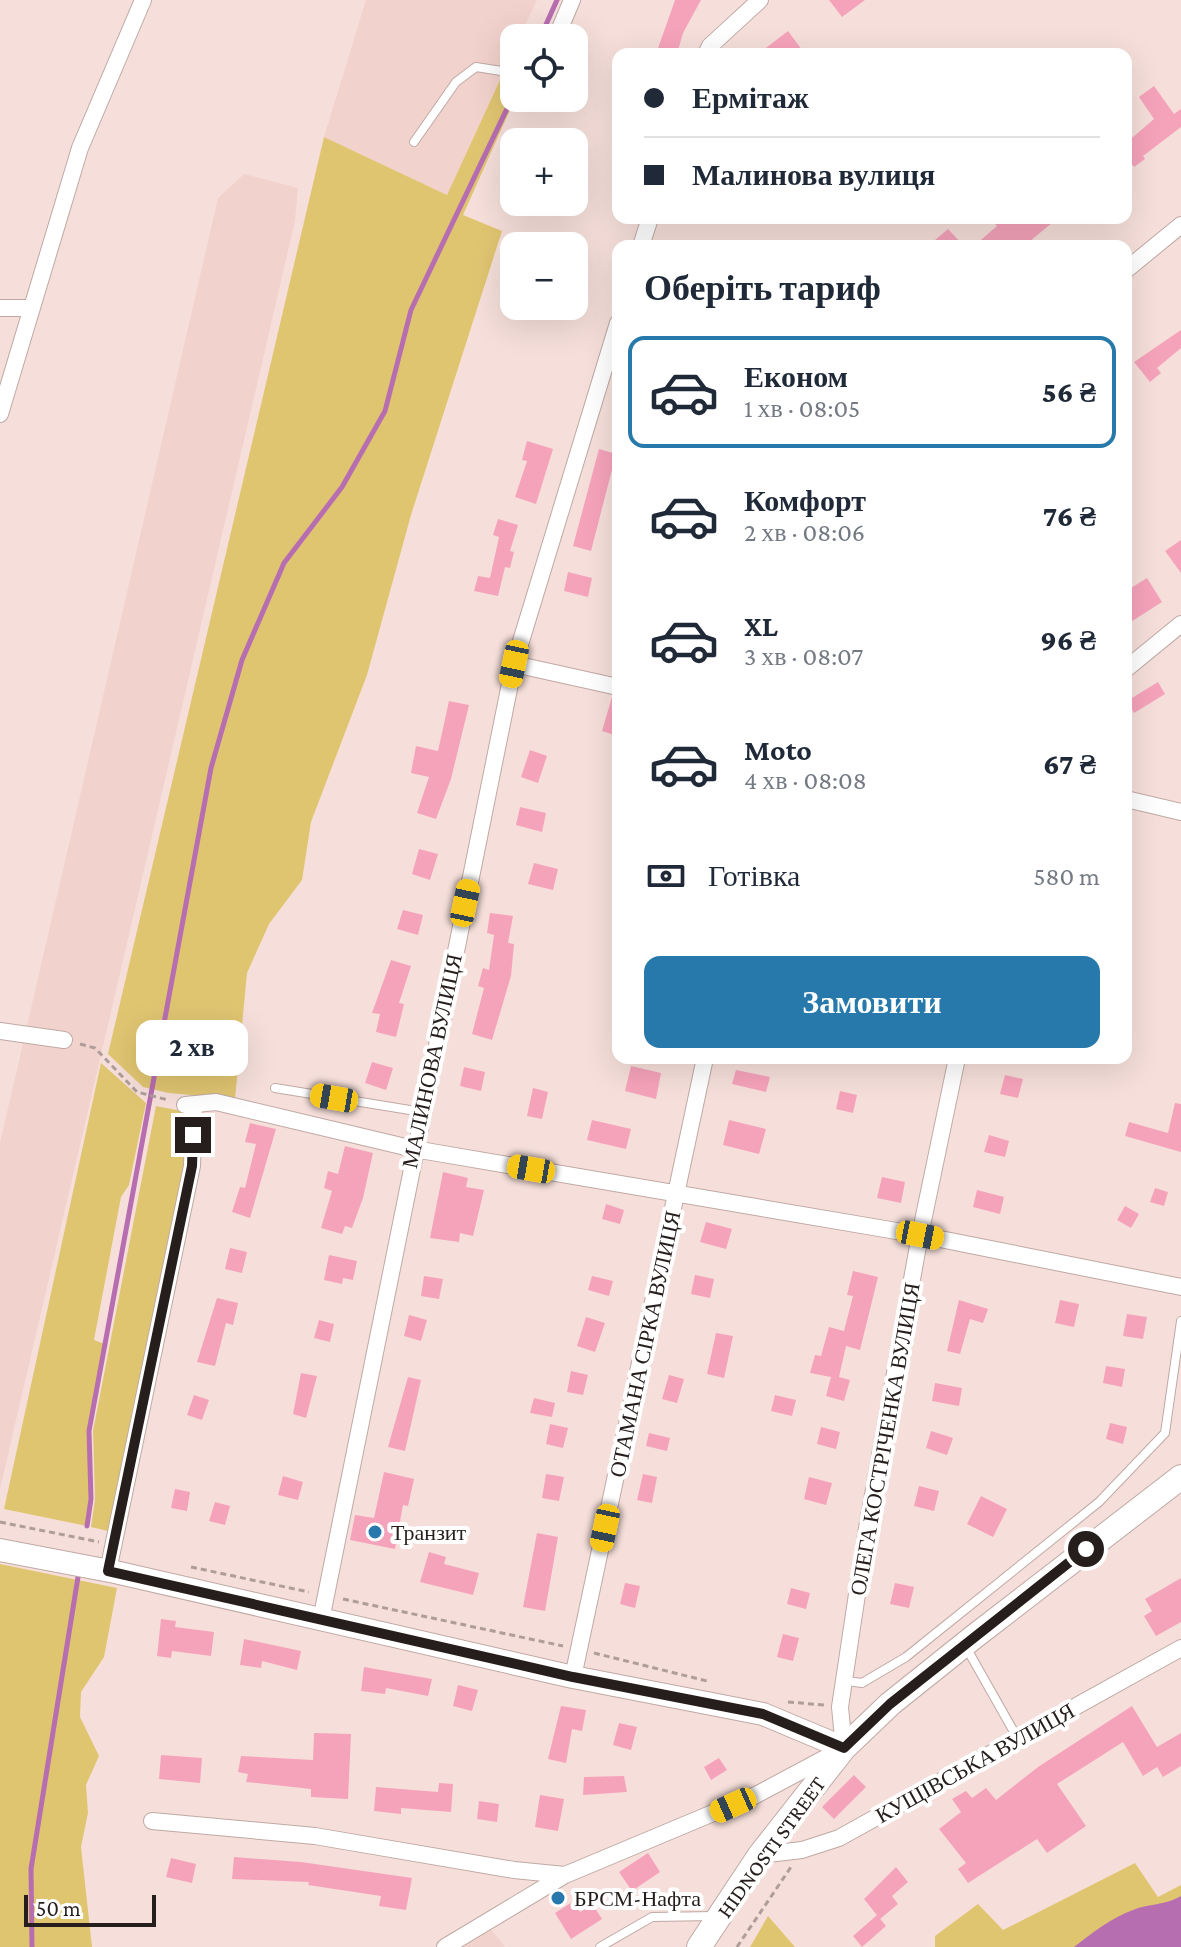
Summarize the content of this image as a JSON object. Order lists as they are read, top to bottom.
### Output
{
  "streets": {
    "main road": ["HIDNOSTI STREET"],
    "street": [
      "МАЛИНОВА ВУЛИЦЯ",
      "ОТАМАНА СІРКА ВУЛИЦЯ",
      "ОЛЕГА КОСТРІЧЕНКА ВУЛИЦЯ",
      "КУЩІВСЬКА ВУЛИЦЯ"
    ]
  },
  "crossings": [
    ["ОЛЕГА КОСТРІЧЕНКА ВУЛИЦЯ", "HIDNOSTI STREET"],
    ["КУЩІВСЬКА ВУЛИЦЯ", "HIDNOSTI STREET"]
  ],
  "places": ["Транзит", "БРСМ-Нафта"],
  "scale_bar": "50 m",
  "page": {
    "map_buttons": ["+", "−"],
    "banner": ["Ермітаж", "Малинова вулиця"],
    "heading": "Оберіть тариф",
    "list": [
      {
        "name": "Економ",
        "note": "1 хв · 08:05",
        "value": "56 ₴"
      },
      {
        "name": "Комфорт",
        "note": "2 хв · 08:06",
        "value": "76 ₴"
      },
      {
        "name": "XL",
        "note": "3 хв · 08:07",
        "value": "96 ₴"
      },
      {
        "name": "Moto",
        "note": "4 хв · 08:08",
        "value": "67 ₴"
      }
    ],
    "pay": ["Готівка", "580 m"],
    "buttons": "Замовити",
    "bubble": "2 хв",
    "scale": "50 m"
  }
}
